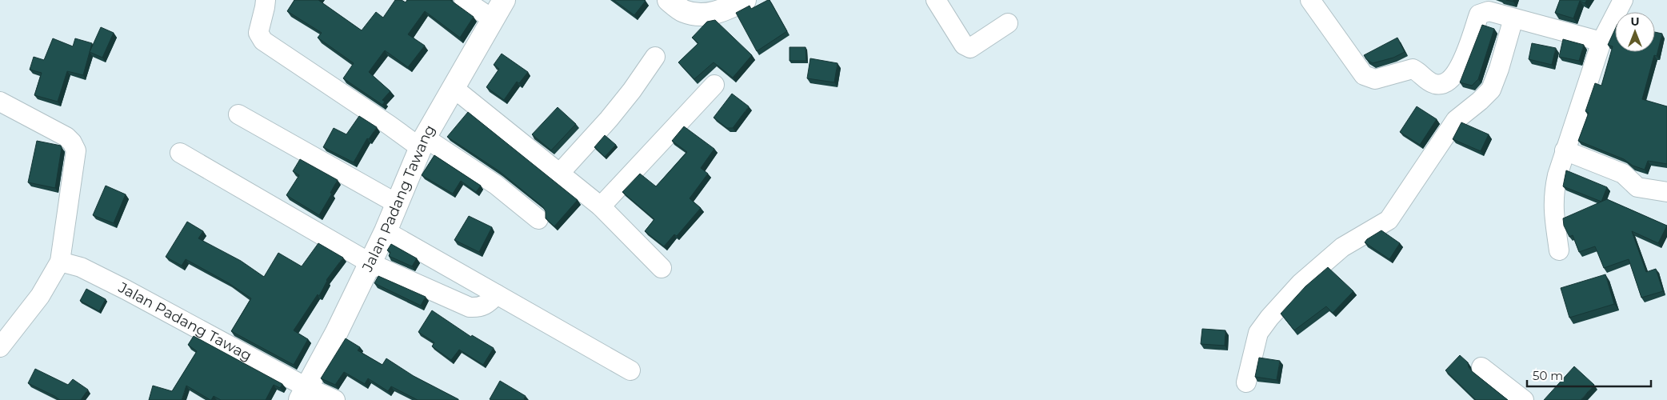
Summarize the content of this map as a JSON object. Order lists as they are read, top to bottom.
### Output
{
  "streets": {
    "street": ["Jalan Padang Tawang", "Jalan Padang Tawag"]
  },
  "crossings": [
    ["Jalan Padang Tawang", "Jalan Padang Tawag"]
  ],
  "scale_bar": "50 m",
  "north": "top"
}
